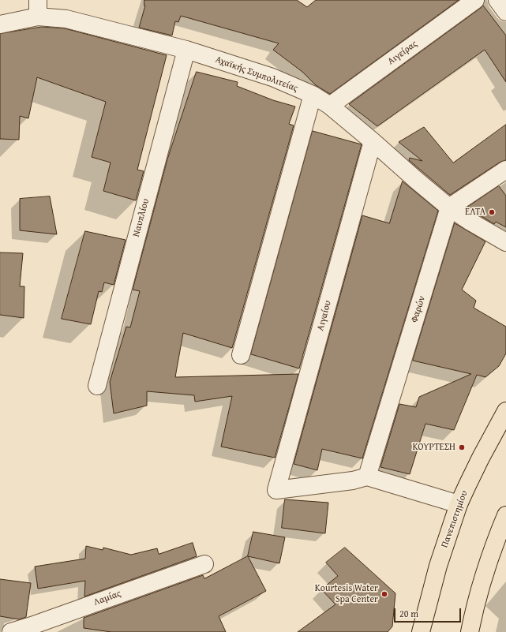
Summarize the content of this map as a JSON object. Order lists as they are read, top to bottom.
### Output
{
  "streets": {
    "main road": ["Πανεπιστημίου"],
    "street": [
      "Αιγείρας",
      "Αχαϊκής Συμπολιτείας",
      "Ναυπλίου",
      "Φαρών",
      "Αιγαίου",
      "Λαμίας"
    ]
  },
  "crossings": [
    ["Αιγείρας", "Αχαϊκής Συμπολιτείας"],
    ["Αχαϊκής Συμπολιτείας", "Ναυπλίου"],
    ["Αχαϊκής Συμπολιτείας", "Φαρών"],
    ["Αχαϊκής Συμπολιτείας", "Αιγαίου"],
    ["Φαρών", "Αιγαίου"]
  ],
  "places": ["ΕΛΤΑ", "ΚΟΥΡΤΕΣΗ", "Kourtesis Water Spa Center"],
  "scale_bar": "20 m"
}
